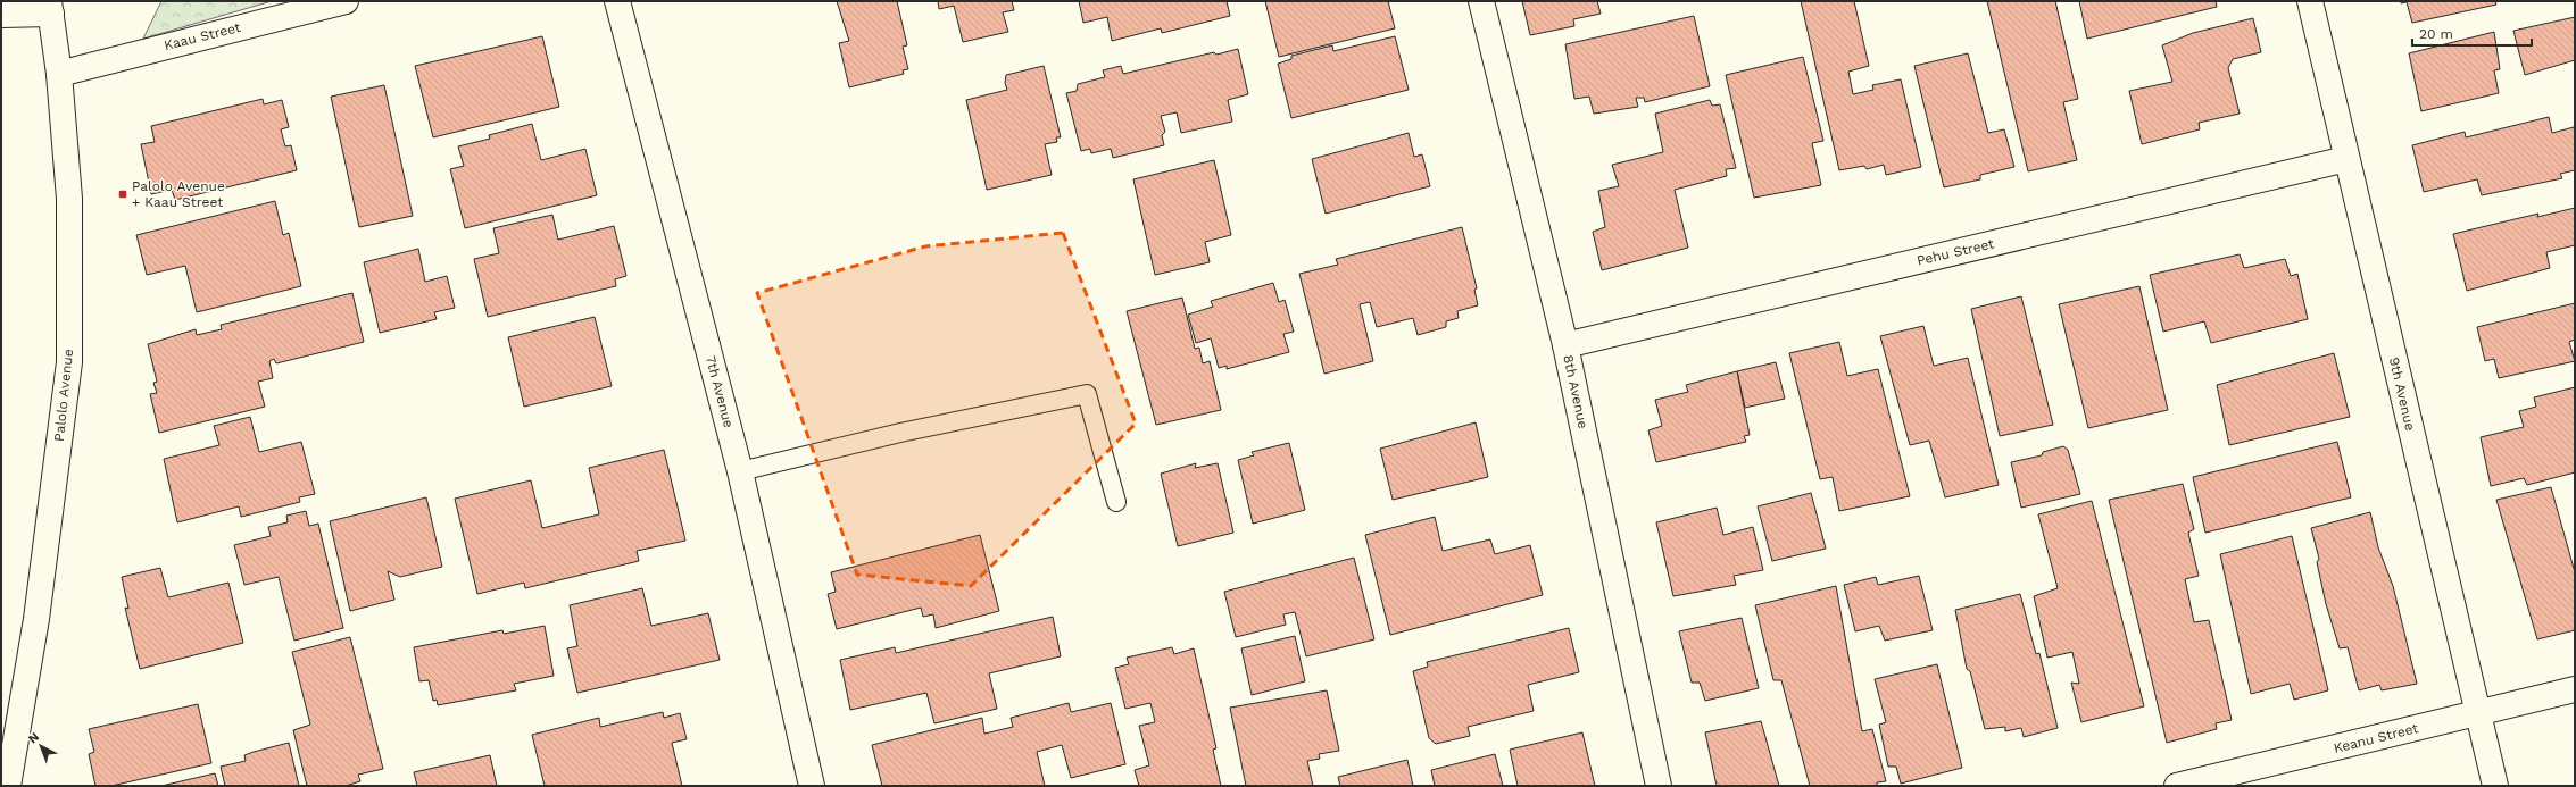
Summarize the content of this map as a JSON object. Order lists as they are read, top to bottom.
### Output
{
  "streets": {
    "street": [
      "Kaau Street",
      "Pehu Street",
      "7th Avenue",
      "8th Avenue",
      "9th Avenue",
      "Palolo Avenue",
      "Keanu Street"
    ]
  },
  "crossings": [
    ["Kaau Street", "Palolo Avenue"],
    ["Pehu Street", "8th Avenue"],
    ["Pehu Street", "9th Avenue"],
    ["9th Avenue", "Keanu Street"]
  ],
  "places": {
    "transit": ["Palolo Avenue + Kaau Street"]
  },
  "scale_bar": "20 m",
  "north": "top left"
}
